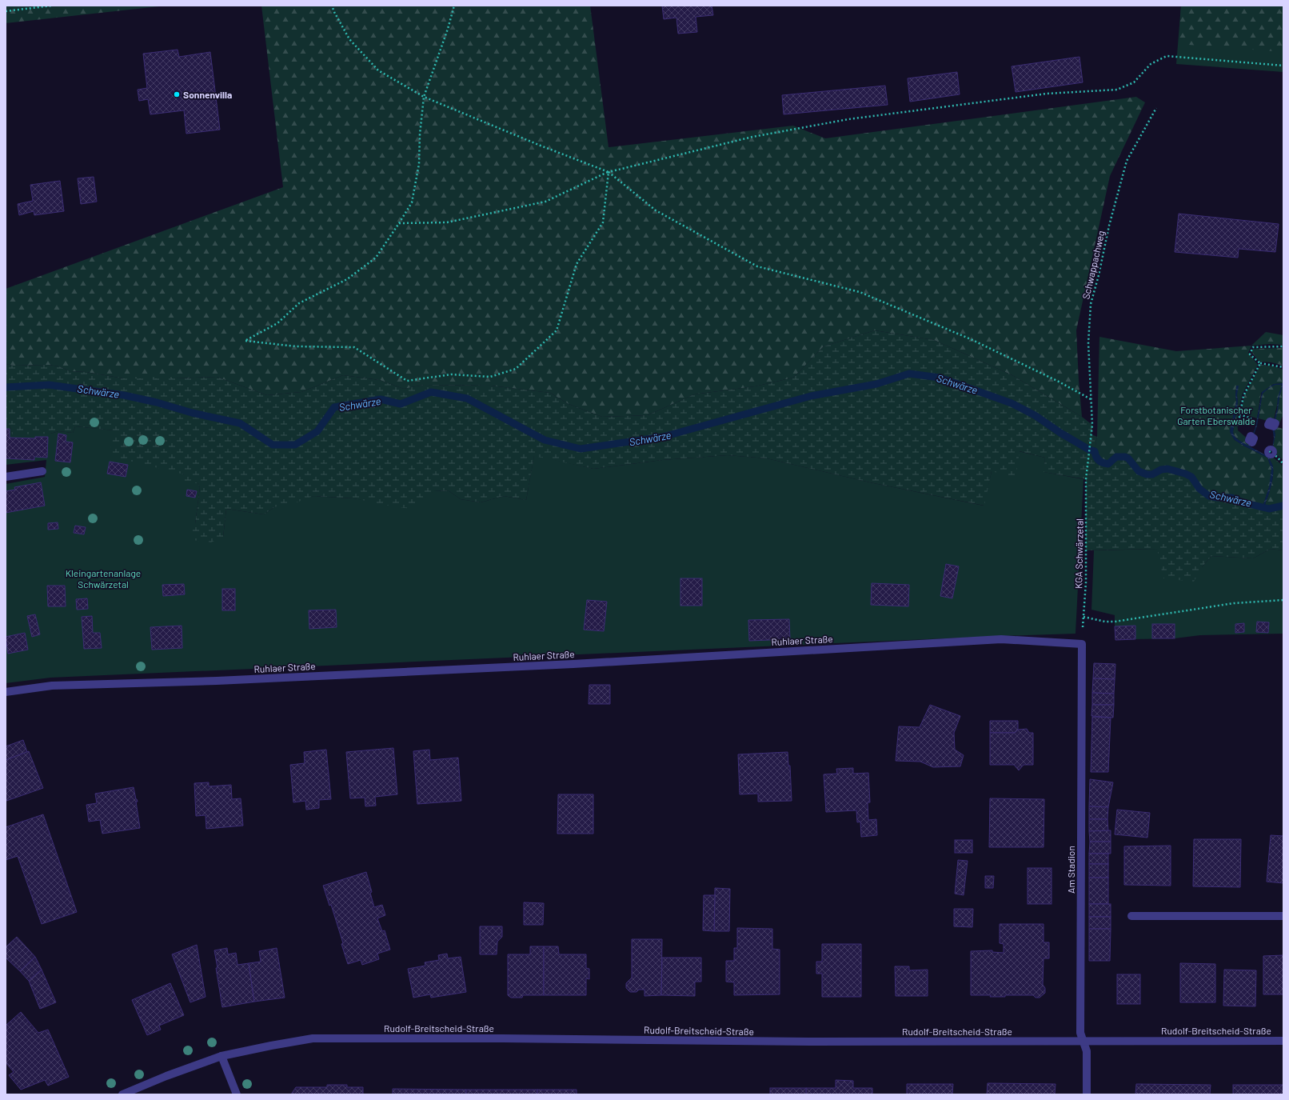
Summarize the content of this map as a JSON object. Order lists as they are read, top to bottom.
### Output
{
  "streets": {
    "street": ["Ruhlaer Straße", "Am Stadion", "Rudolf-Breitscheid-Straße"],
    "path": ["Schwappachweg", "KGA Schwärzetal"]
  },
  "crossings": [
    ["Schwappachweg", "KGA Schwärzetal"],
    ["KGA Schwärzetal", "Ruhlaer Straße"],
    ["KGA Schwärzetal", "Am Stadion"],
    ["Ruhlaer Straße", "Am Stadion"],
    ["Am Stadion", "Rudolf-Breitscheid-Straße"]
  ],
  "water": ["Schwärze"],
  "parks": ["Forstbotanischer Garten Eberswalde", "Kleingartenanlage Schwärzetal"],
  "places": ["Sonnenvilla"]
}
